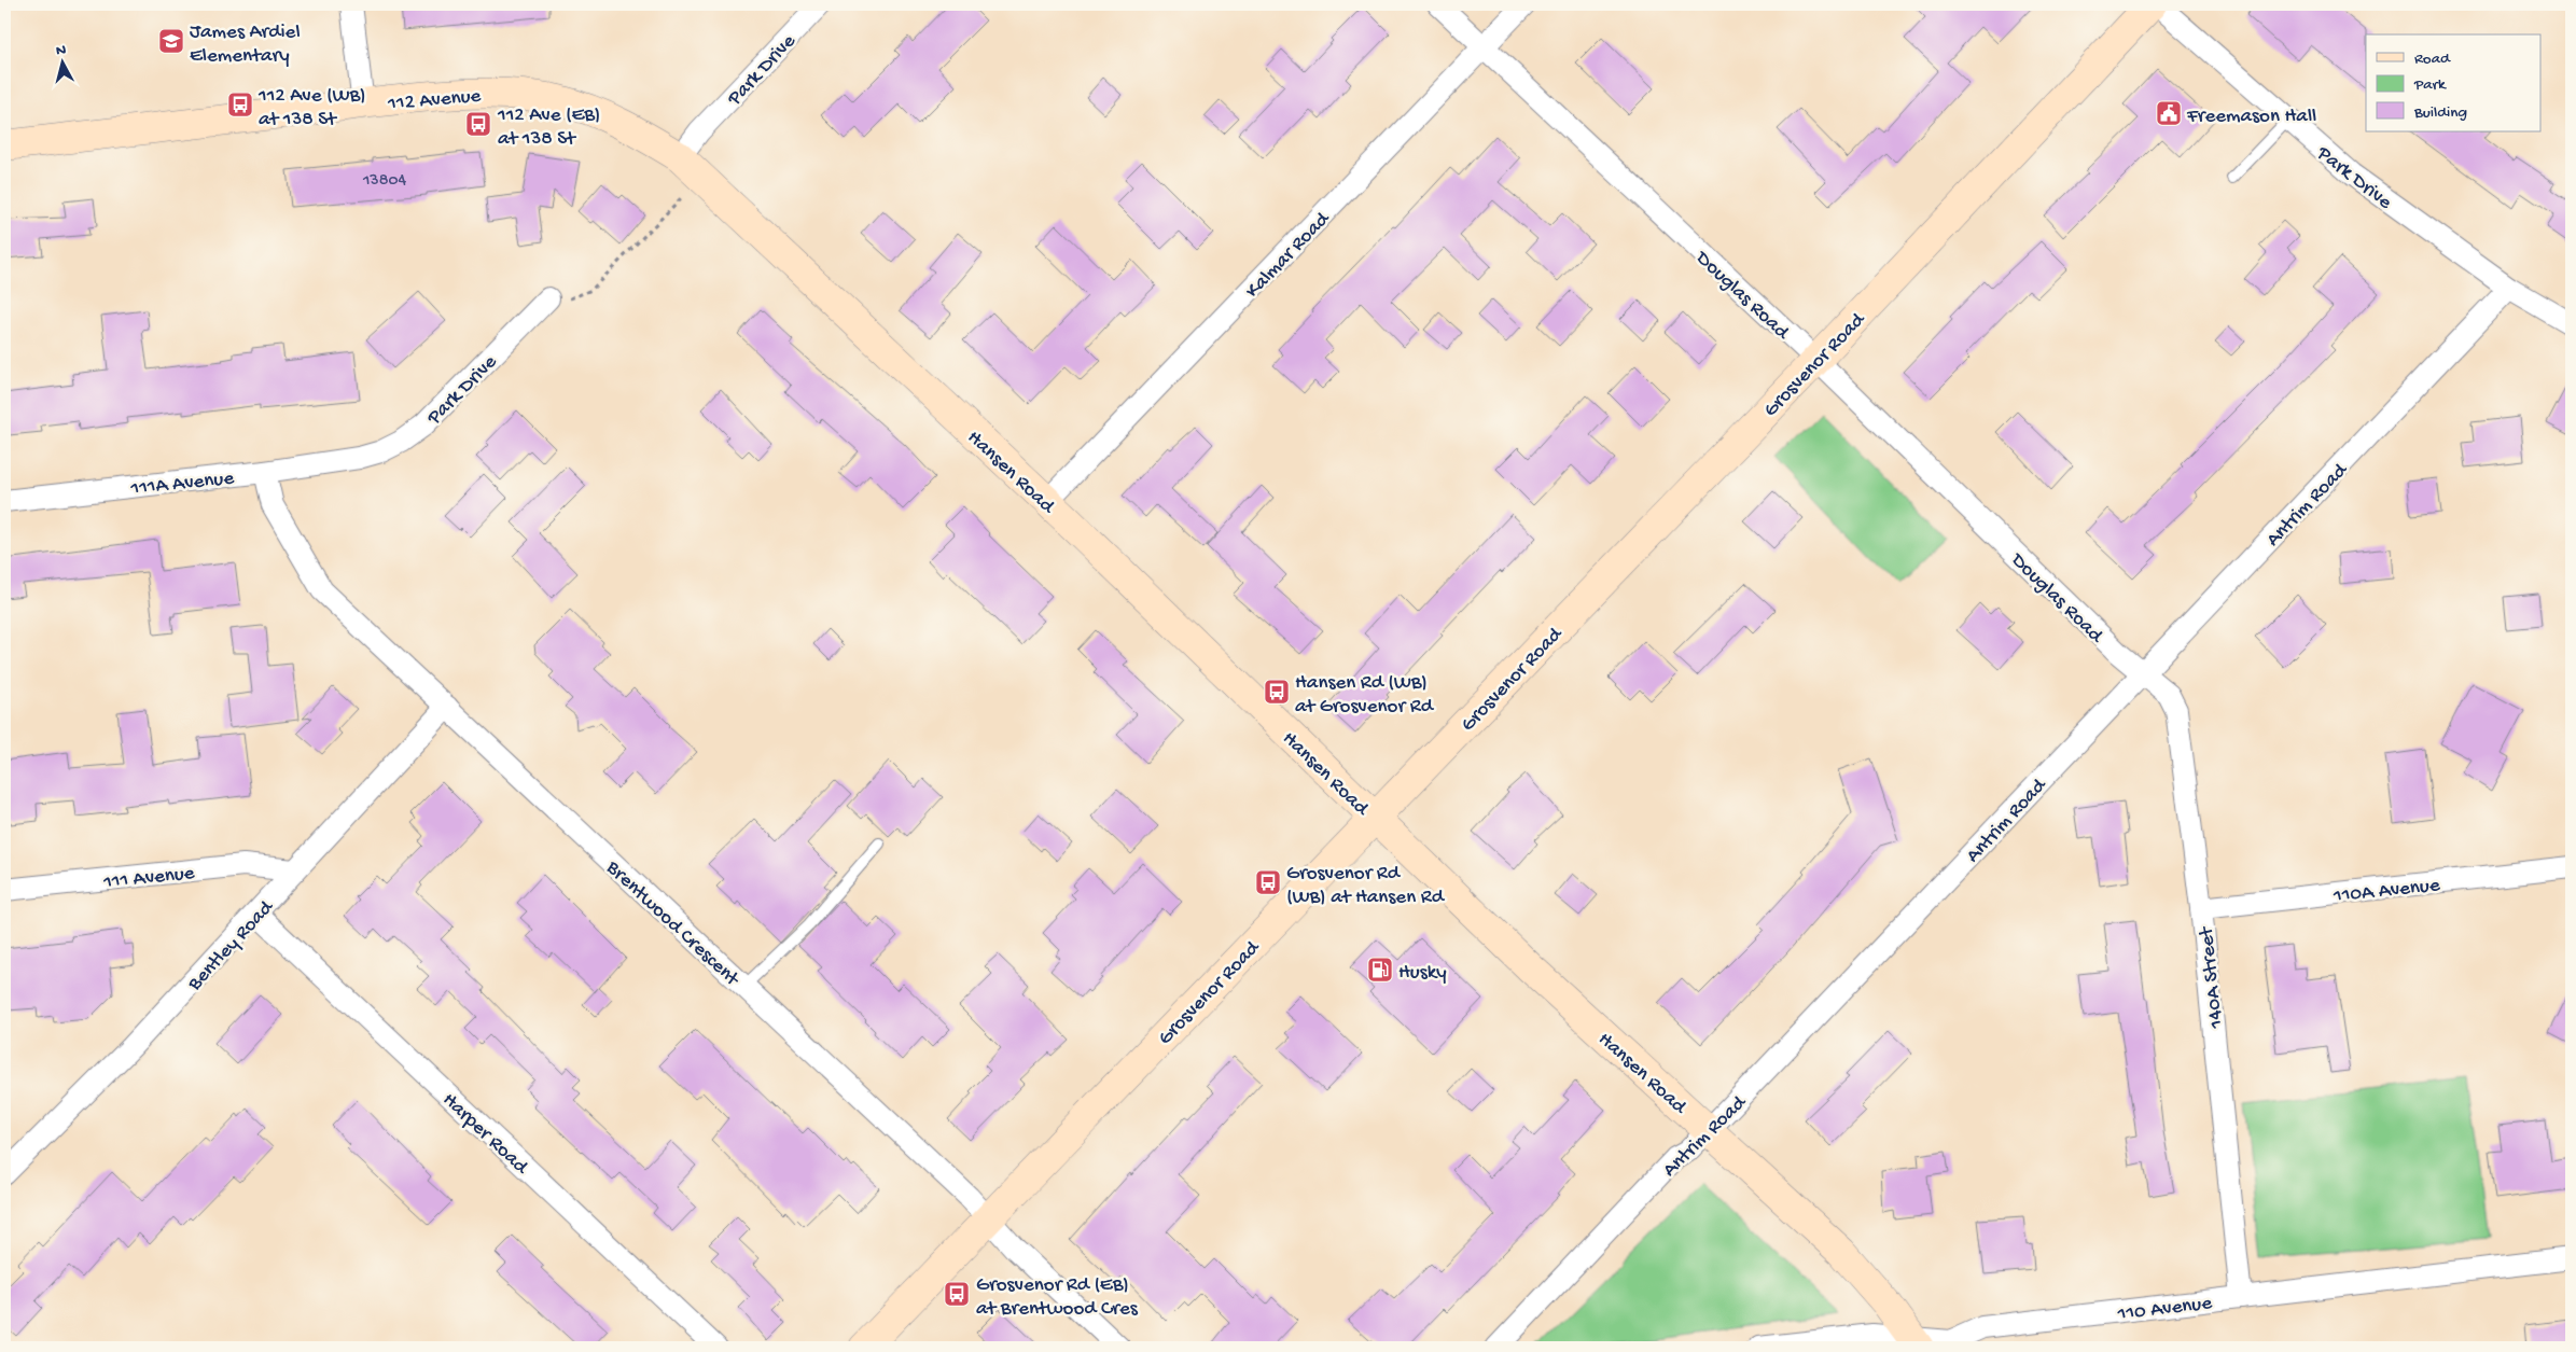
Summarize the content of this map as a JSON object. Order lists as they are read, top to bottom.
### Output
{
  "streets": {
    "main road": ["112 Avenue", "Grosvenor Road", "Hansen Road"],
    "street": [
      "Park Drive",
      "Kalmar Road",
      "Douglas Road",
      "111A Avenue",
      "Antrim Road",
      "111 Avenue",
      "110A Avenue",
      "Brentwood Crescent",
      "Bentley Road",
      "140A Street",
      "Harper Road",
      "110 Avenue"
    ]
  },
  "crossings": [
    ["Park Drive", "Hansen Road"],
    ["Park Drive", "111A Avenue"],
    ["Park Drive", "Antrim Road"],
    ["112 Avenue", "Hansen Road"],
    ["Kalmar Road", "Douglas Road"],
    ["Kalmar Road", "Hansen Road"],
    ["Douglas Road", "Grosvenor Road"],
    ["Douglas Road", "Antrim Road"],
    ["Douglas Road", "140A Street"],
    ["Grosvenor Road", "Hansen Road"],
    ["Grosvenor Road", "Brentwood Crescent"],
    ["Hansen Road", "Antrim Road"],
    ["Hansen Road", "110 Avenue"],
    ["111A Avenue", "Brentwood Crescent"],
    ["Antrim Road", "140A Street"],
    ["111 Avenue", "Bentley Road"],
    ["110A Avenue", "140A Street"],
    ["Brentwood Crescent", "Bentley Road"],
    ["Bentley Road", "Harper Road"],
    ["140A Street", "110 Avenue"]
  ],
  "places": {
    "school or university": ["James Ardiel Elementary"],
    "bus stop": [
      "112 Ave (WB) at 138 St",
      "112 Ave (EB) at 138 St",
      "Hansen Rd (WB) at Grosvenor Rd",
      "Grosvenor Rd (WB) at Hansen Rd",
      "Grosvenor Rd (EB) at Brentwood Cres"
    ],
    "public building": ["Freemason Hall"],
    "fuel station": ["Husky"]
  },
  "house_numbers": ["13804"],
  "legend": ["Road", "Park", "Building"],
  "north": "top"
}
